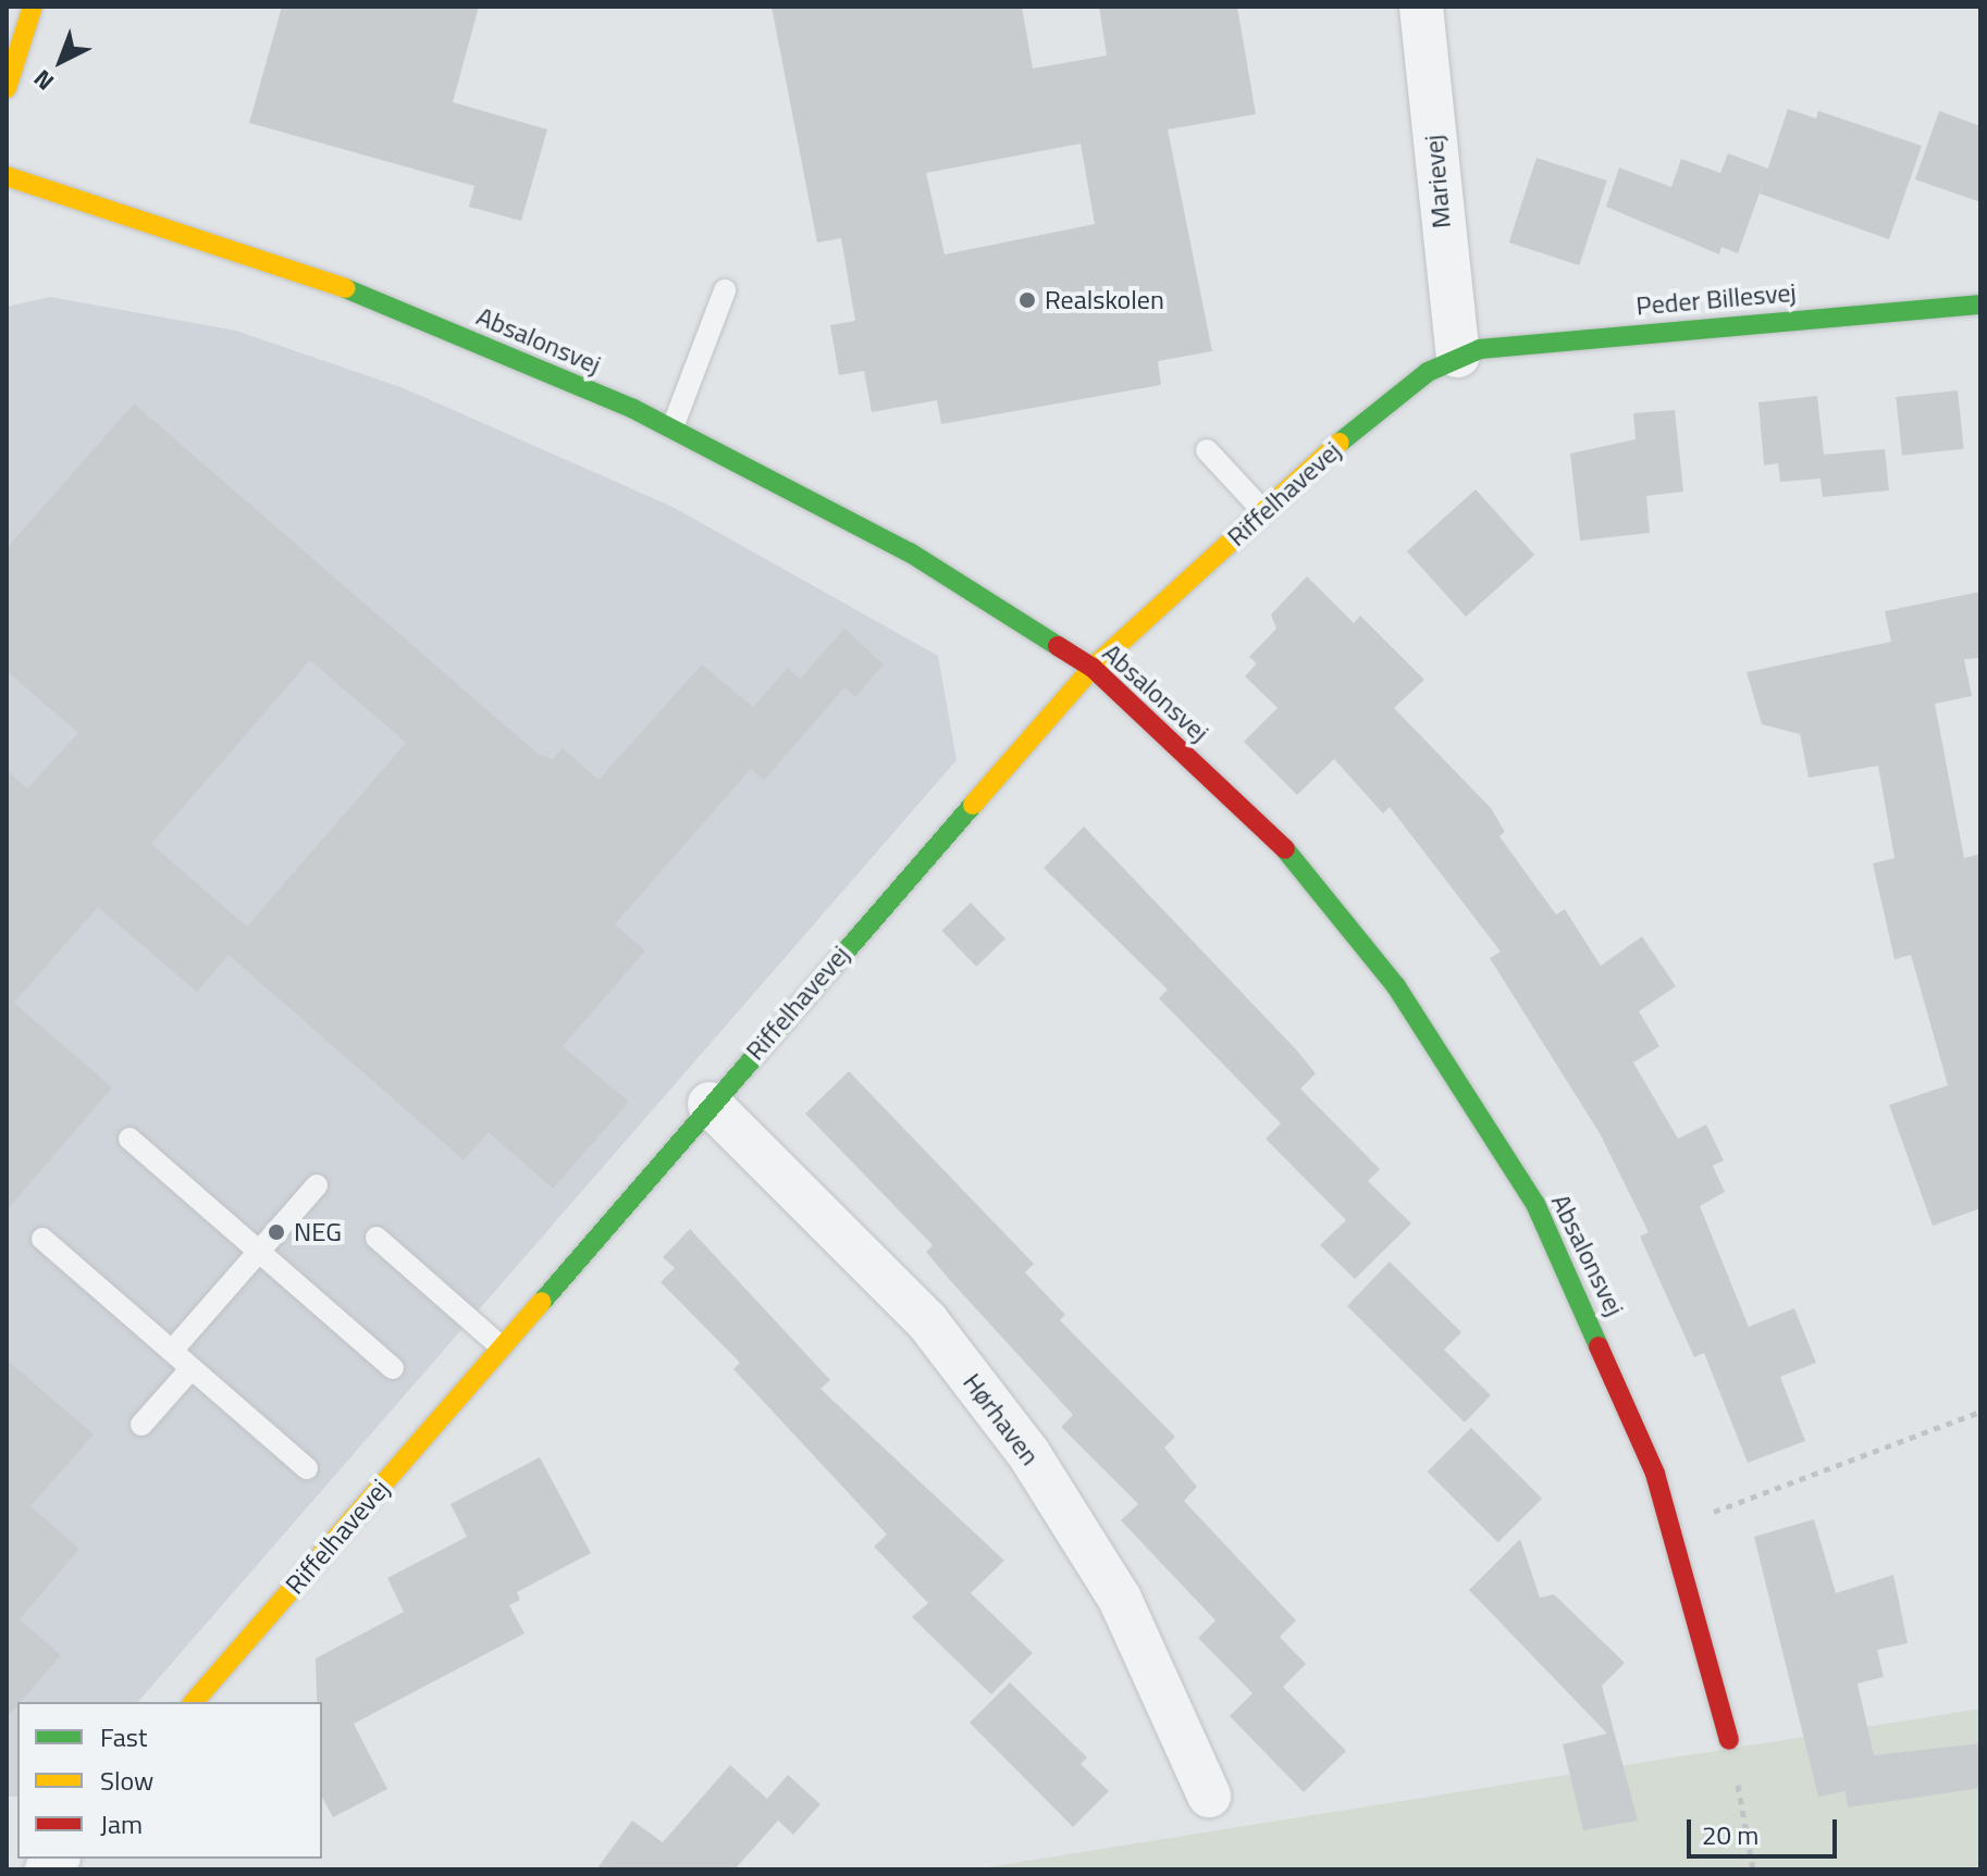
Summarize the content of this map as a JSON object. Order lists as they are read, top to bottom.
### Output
{
  "streets": {
    "street": [
      "Marievej",
      "Peder Billesvej",
      "Absalonsvej",
      "Riffelhavevej",
      "Hørhaven"
    ]
  },
  "crossings": [
    ["Marievej", "Peder Billesvej"],
    ["Marievej", "Riffelhavevej"],
    ["Peder Billesvej", "Riffelhavevej"],
    ["Absalonsvej", "Riffelhavevej"],
    ["Riffelhavevej", "Hørhaven"]
  ],
  "places": ["Realskolen", "NEG"],
  "legend": ["Fast", "Slow", "Jam"],
  "scale_bar": "20 m",
  "north": "bottom left"
}
